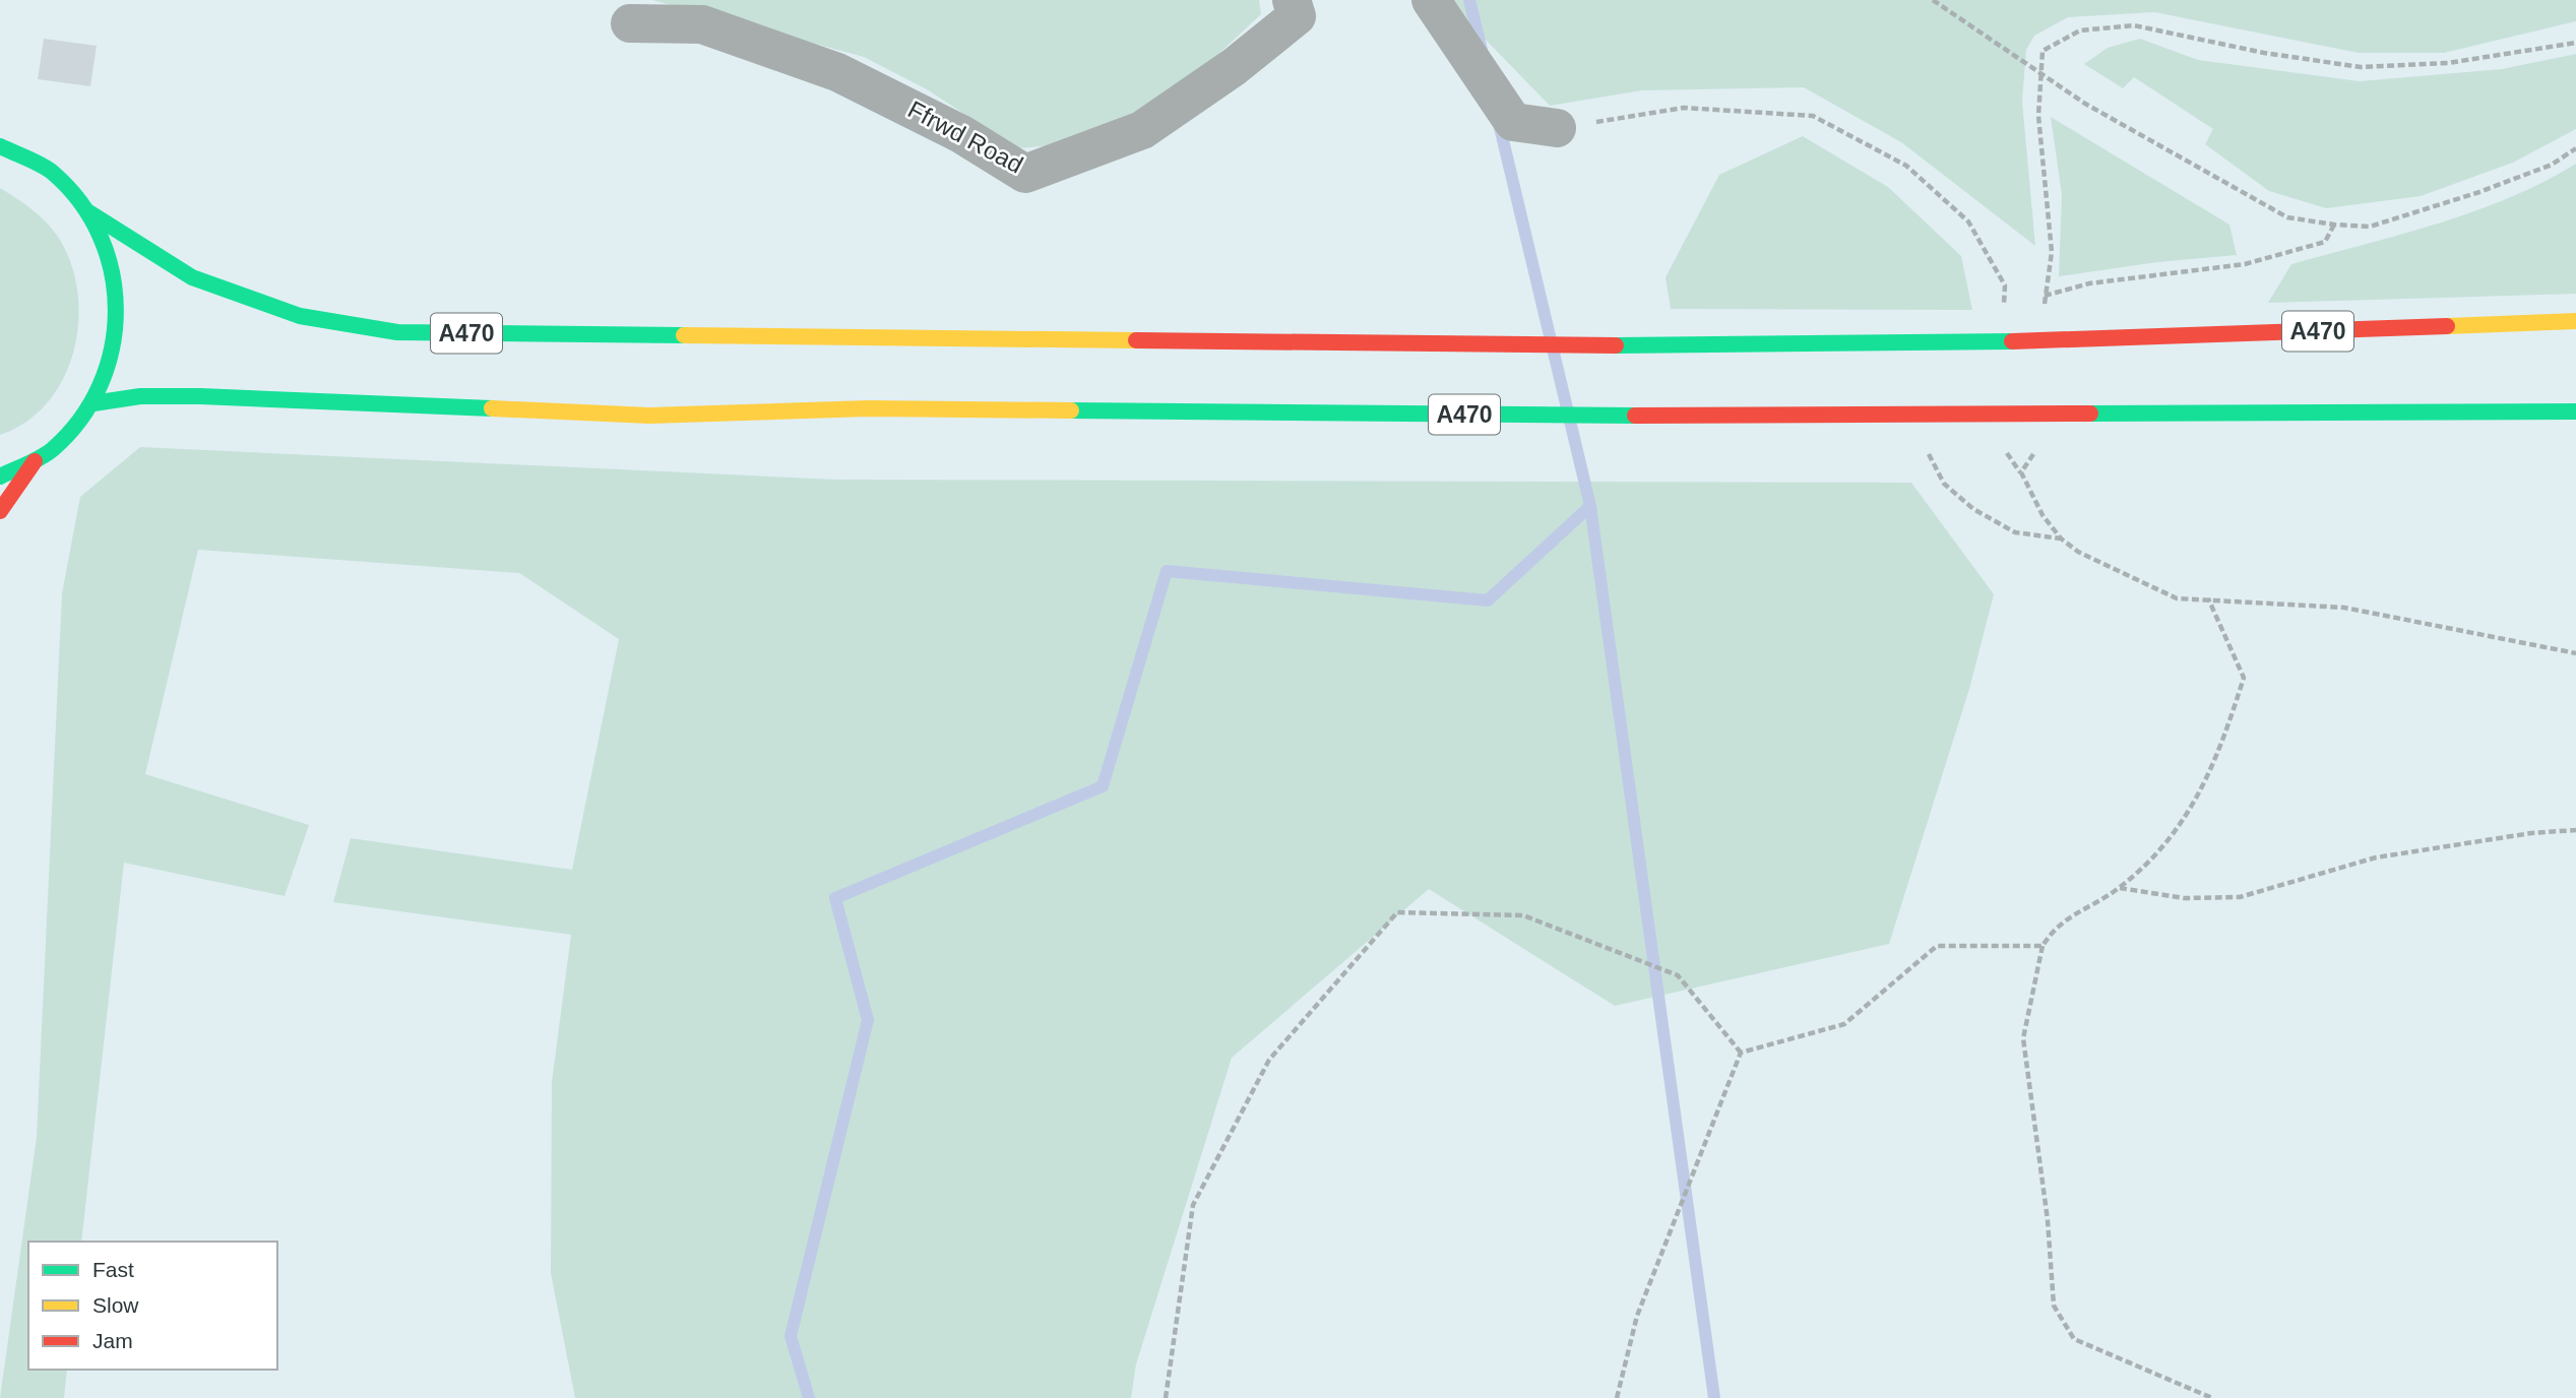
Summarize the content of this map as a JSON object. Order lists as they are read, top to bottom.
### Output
{
  "streets": {
    "highway": ["A470"],
    "street": ["Ffrwd Road"]
  },
  "legend": ["Fast", "Slow", "Jam"]
}
